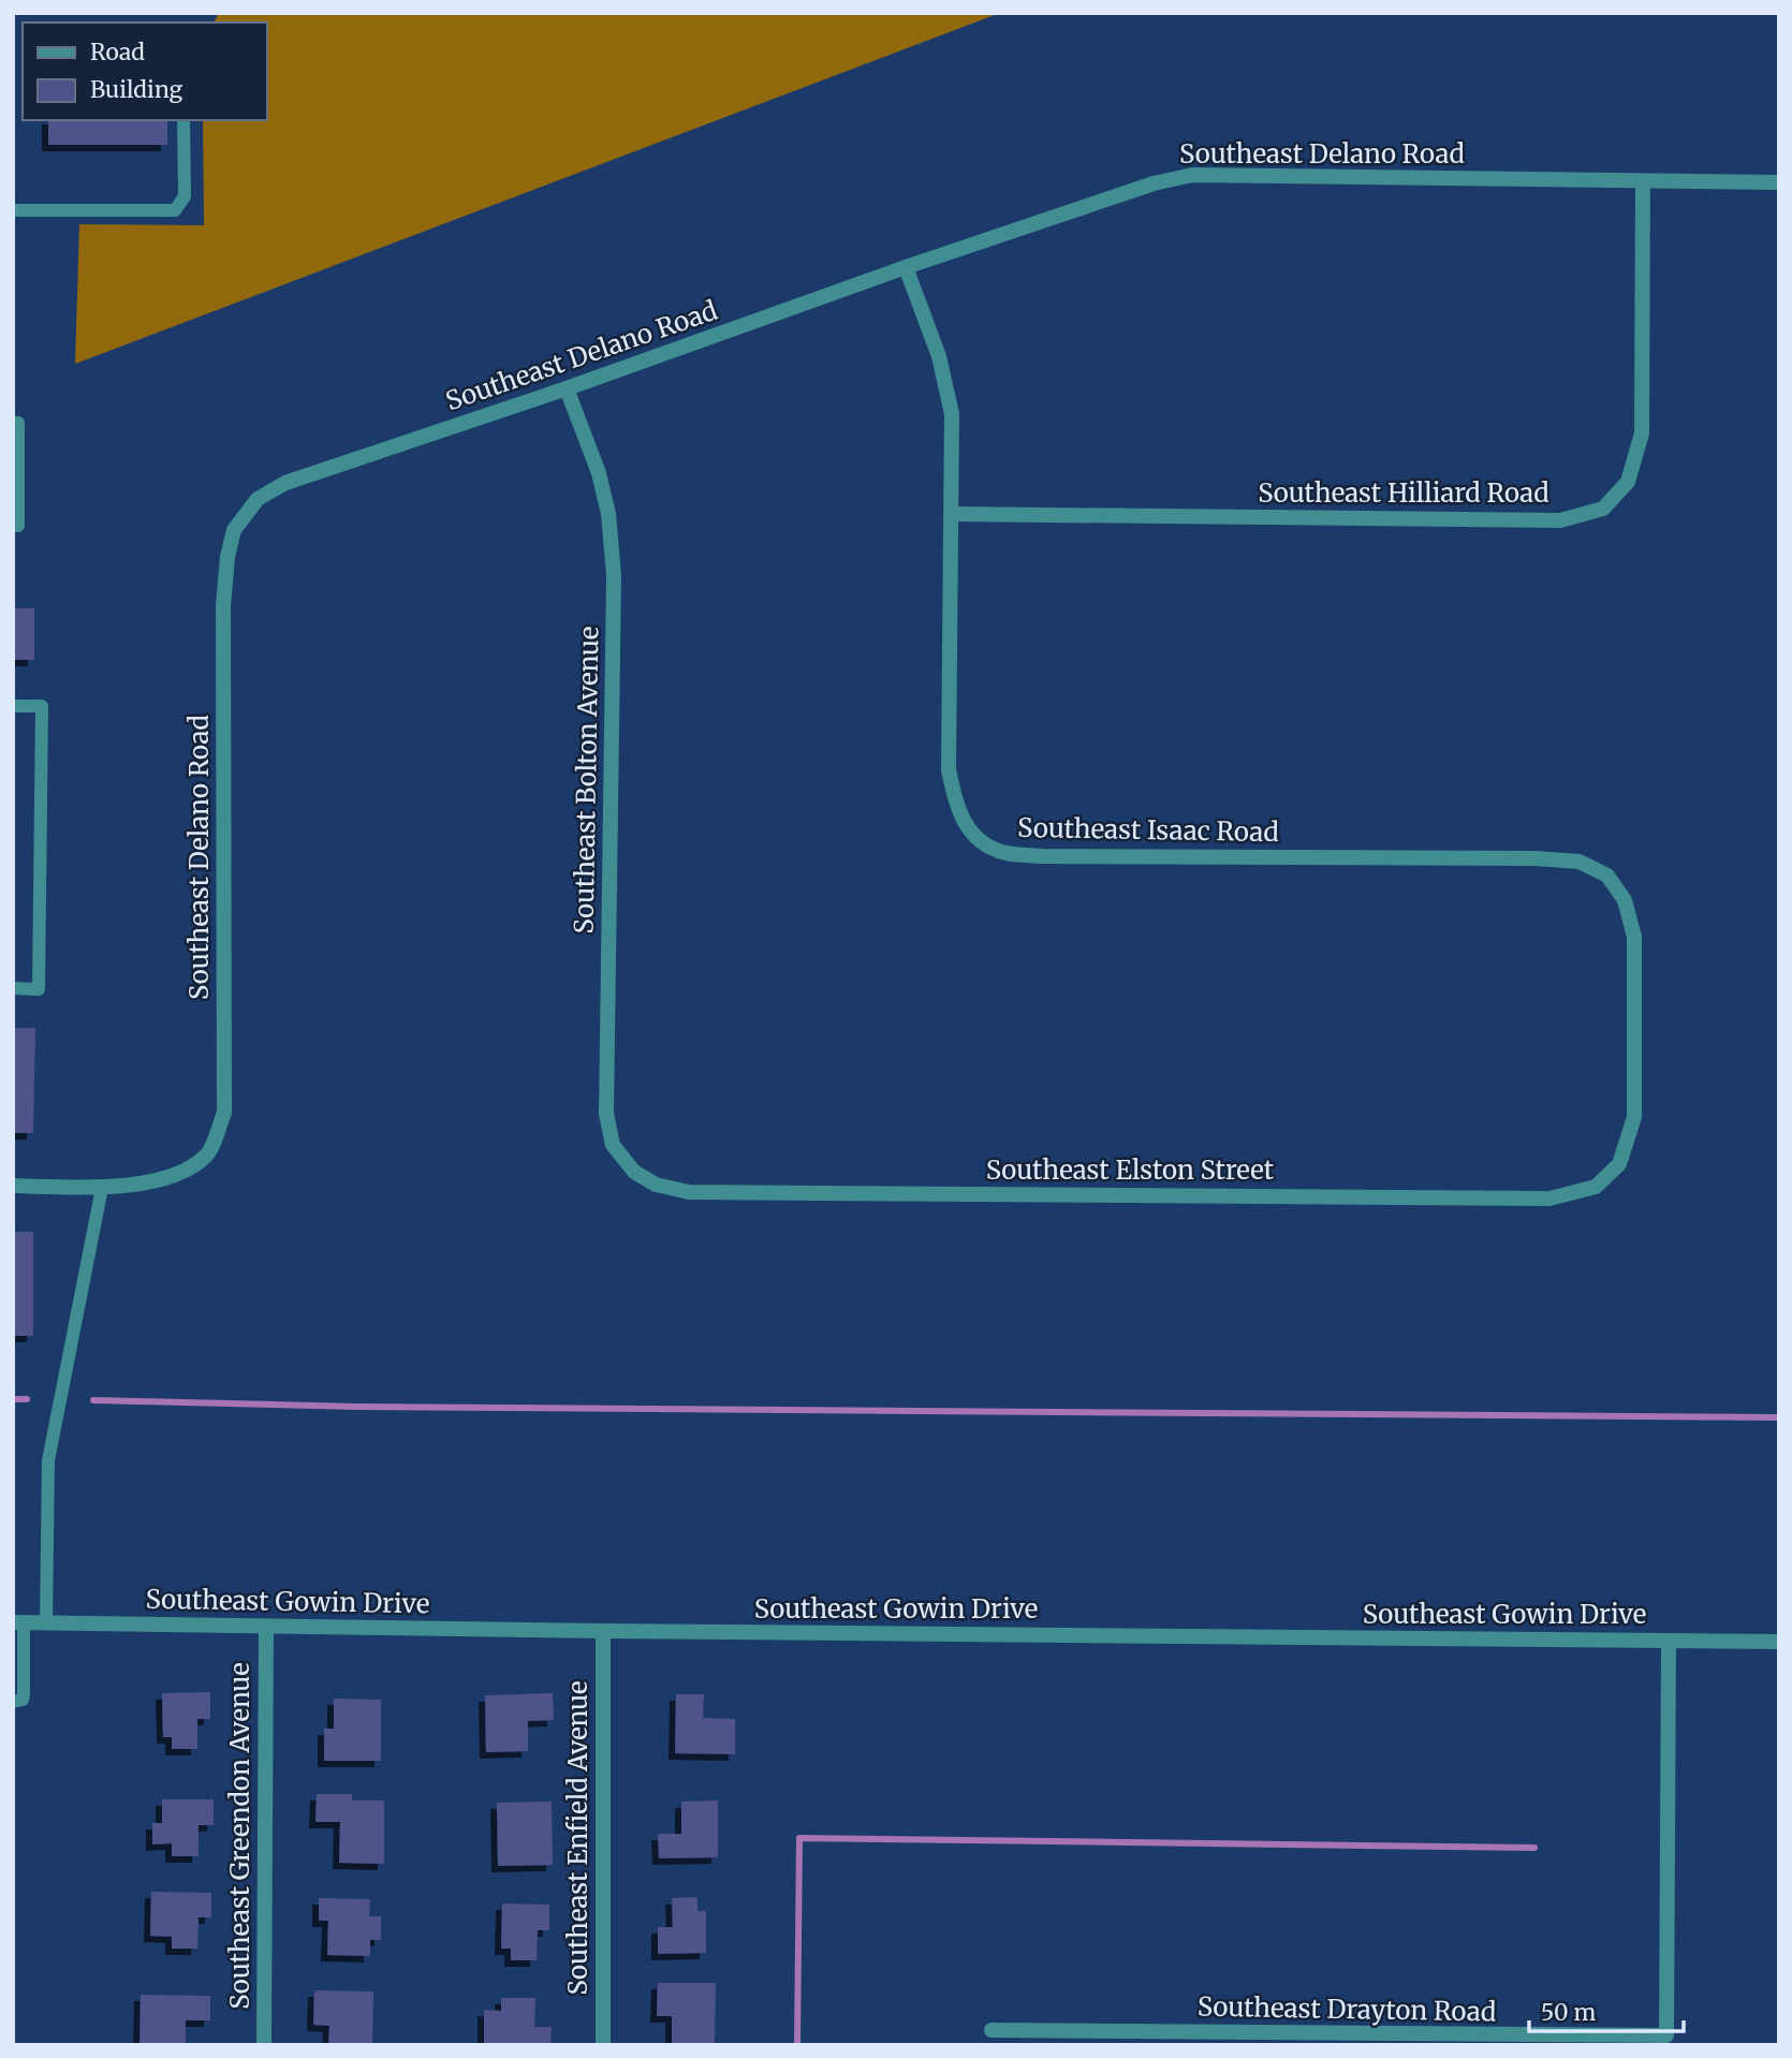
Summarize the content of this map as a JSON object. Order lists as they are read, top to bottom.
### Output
{
  "streets": {
    "street": [
      "Southeast Delano Road",
      "Southeast Hilliard Road",
      "Southeast Bolton Avenue",
      "Southeast Isaac Road",
      "Southeast Elston Street",
      "Southeast Gowin Drive",
      "Southeast Greendon Avenue",
      "Southeast Enfield Avenue",
      "Southeast Drayton Road"
    ]
  },
  "crossings": [
    ["Southeast Delano Road", "Southeast Hilliard Road"],
    ["Southeast Delano Road", "Southeast Bolton Avenue"],
    ["Southeast Delano Road", "Southeast Isaac Road"],
    ["Southeast Hilliard Road", "Southeast Isaac Road"],
    ["Southeast Bolton Avenue", "Southeast Elston Street"],
    ["Southeast Isaac Road", "Southeast Elston Street"],
    ["Southeast Gowin Drive", "Southeast Greendon Avenue"],
    ["Southeast Gowin Drive", "Southeast Enfield Avenue"],
    ["Southeast Gowin Drive", "Southeast Drayton Road"]
  ],
  "legend": ["Road", "Building"],
  "scale_bar": "50 m"
}
